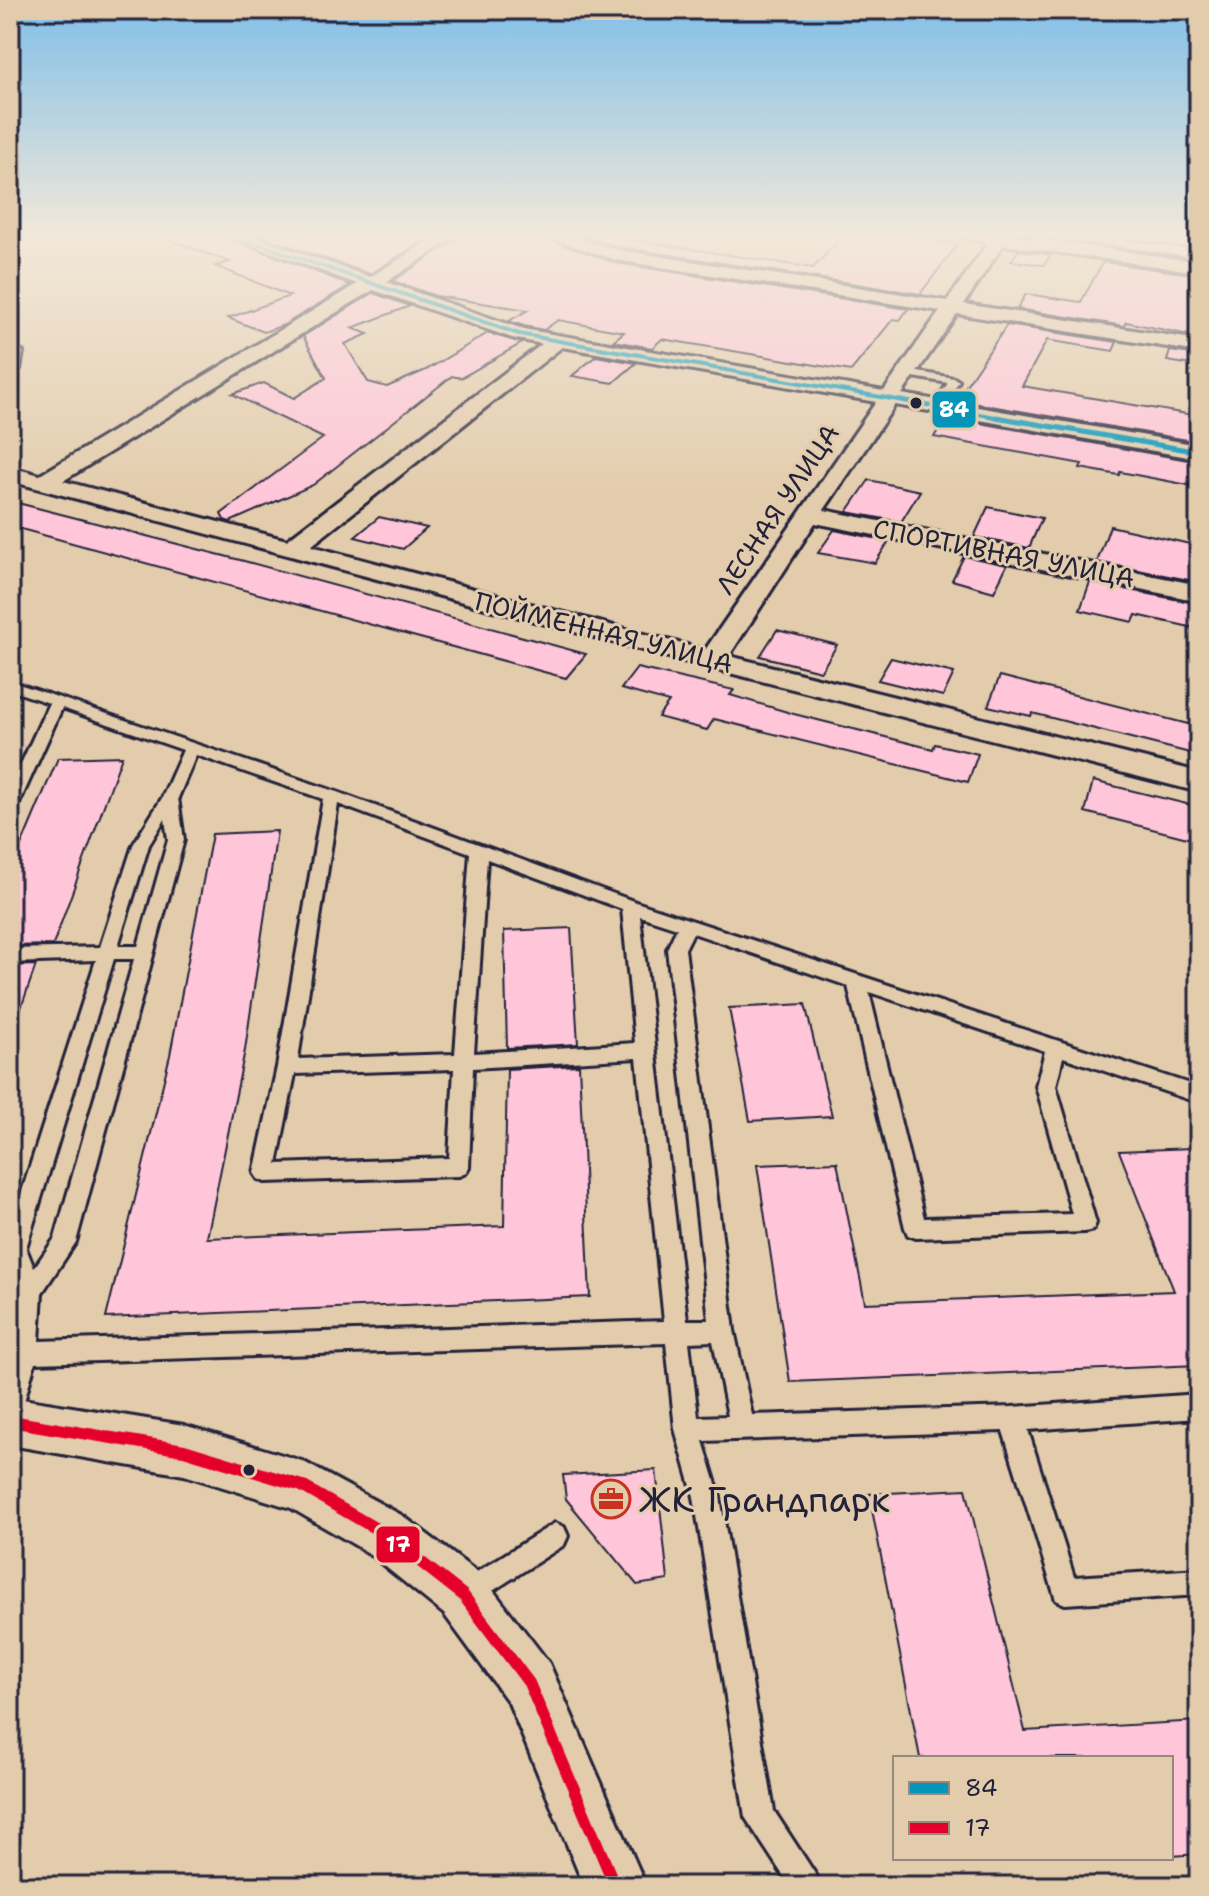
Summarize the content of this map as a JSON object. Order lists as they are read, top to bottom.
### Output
{
  "streets": {
    "street": ["ЛЕСНАЯ УЛИЦА", "СПОРТИВНАЯ УЛИЦА", "ПОЙМЕННАЯ УЛИЦА"]
  },
  "crossings": [
    ["ЛЕСНАЯ УЛИЦА", "СПОРТИВНАЯ УЛИЦА"],
    ["ЛЕСНАЯ УЛИЦА", "ПОЙМЕННАЯ УЛИЦА"]
  ],
  "places": {
    "office": ["ЖК Грандпарк"]
  },
  "lines": ["transit line 84", "transit line 17"],
  "legend": ["84", "17"]
}
